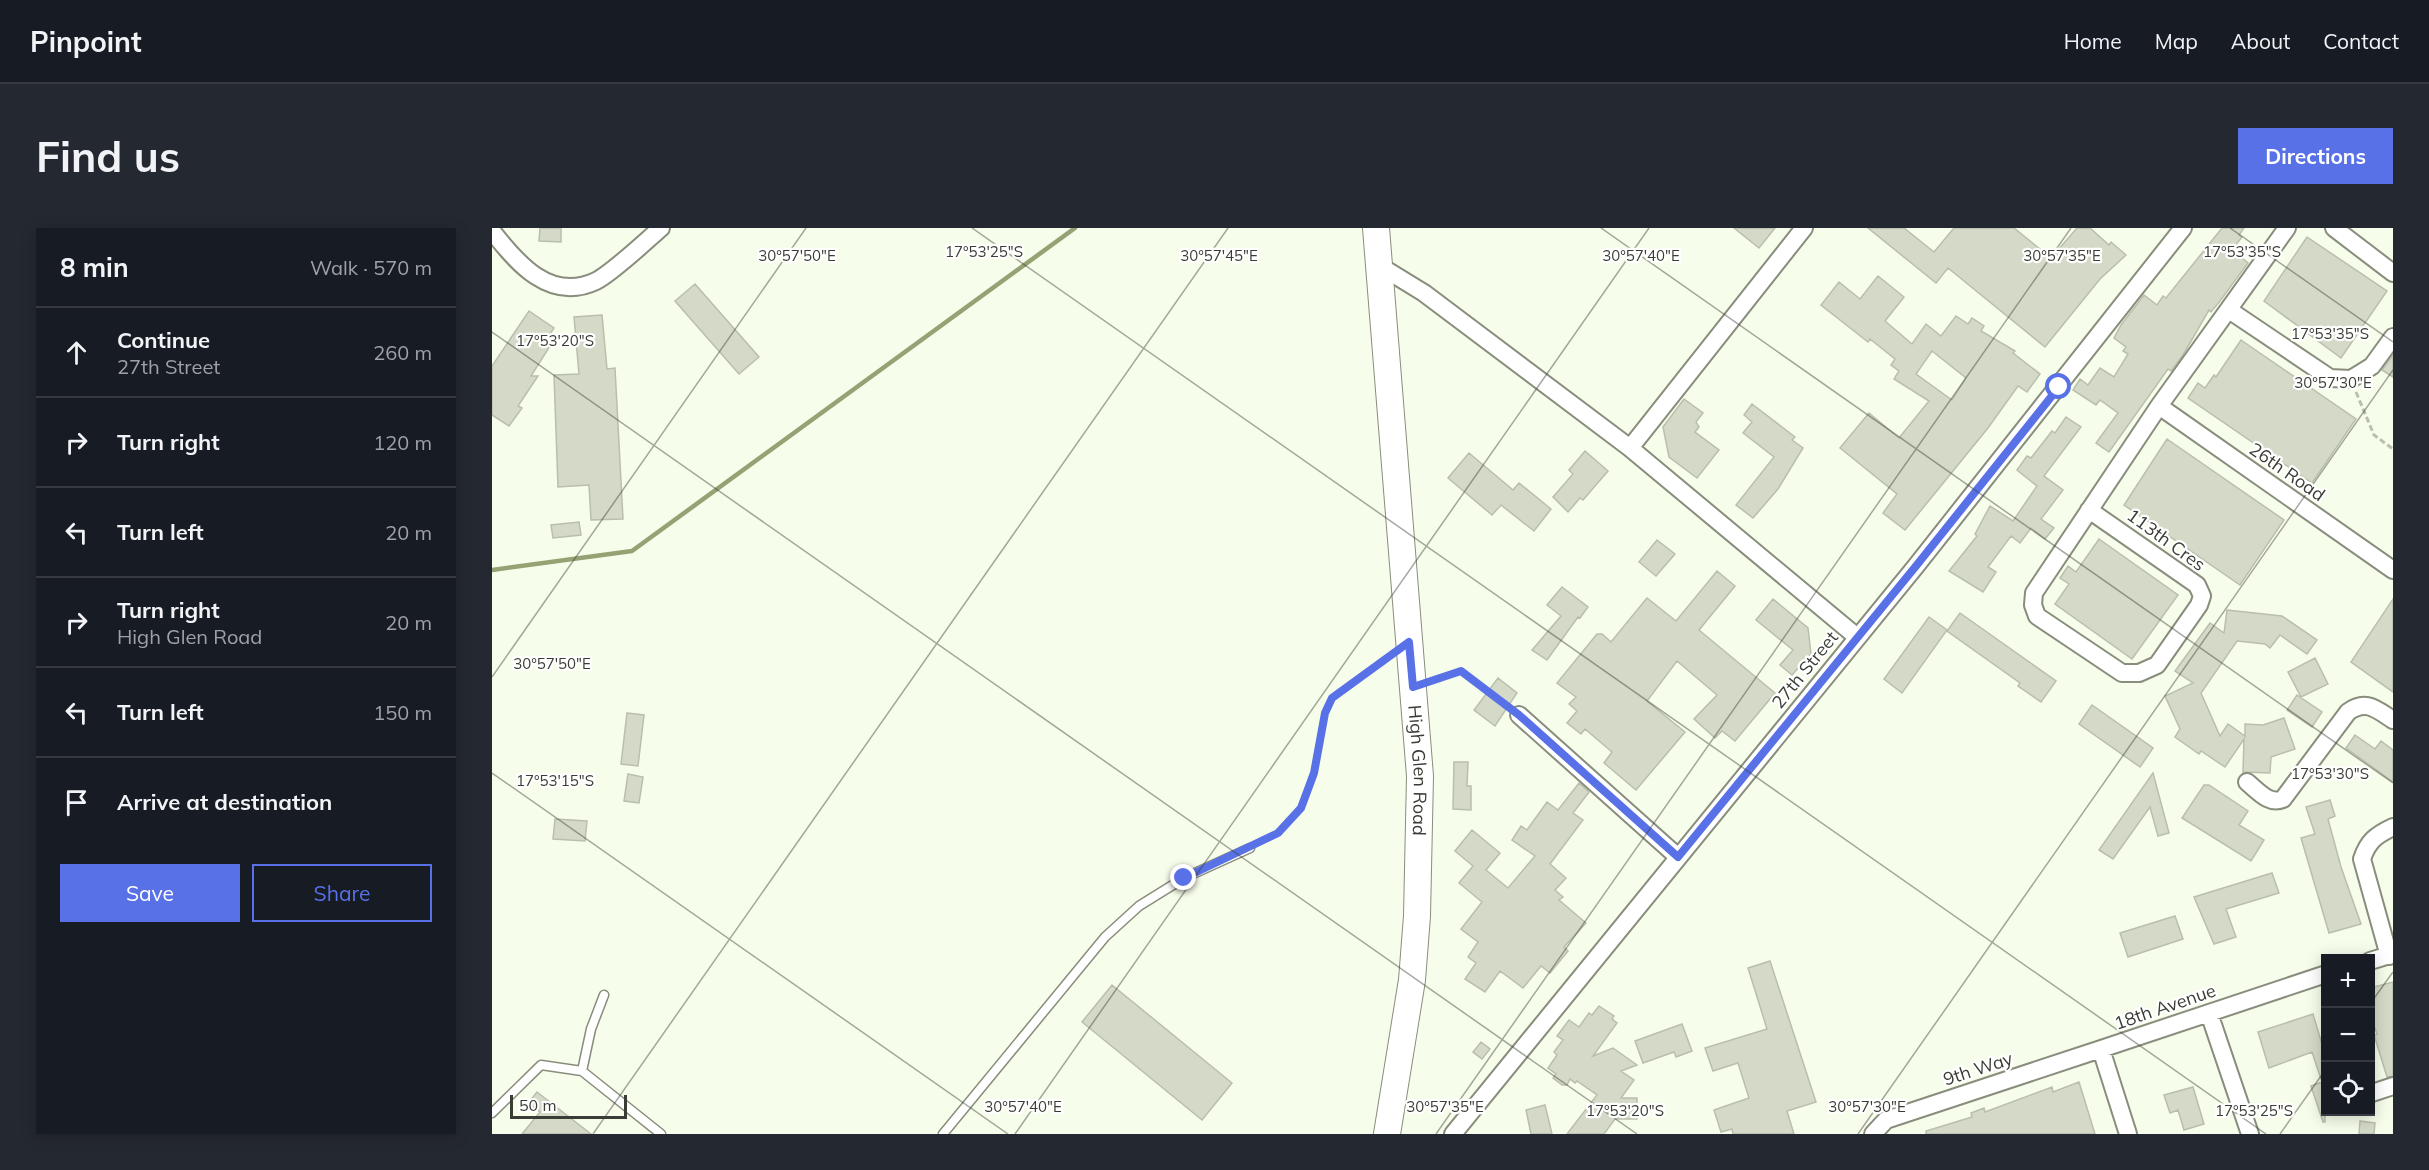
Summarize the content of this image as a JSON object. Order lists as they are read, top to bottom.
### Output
{
  "streets": {
    "main road": ["High Glen Road"],
    "street": [
      "26th Road",
      "113th Cres",
      "27th Street",
      "18th Avenue",
      "9th Way"
    ]
  },
  "crossings": [
    ["18th Avenue", "9th Way"]
  ],
  "scale_bar": "50 m",
  "page": {
    "header": "Pinpoint",
    "nav": [
      "Home",
      "Map",
      "About",
      "Contact"
    ],
    "buttons": [
      "Directions",
      ["Save", "Share"]
    ],
    "title": "Find us",
    "heading": ["8 min", "Walk · 570 m"],
    "list": [
      ["Continue", "27th Street", "260 m"],
      ["Turn right", "120 m"],
      ["Turn left", "20 m"],
      ["Turn right", "High Glen Road", "20 m"],
      ["Turn left", "150 m"],
      "Arrive at destination"
    ],
    "map_buttons": ["+", "−"],
    "scale": "50 m"
  },
  "coordinates": [
    "17°53'25\"S",
    "17°53'35\"S",
    "30°57'50\"E",
    "30°57'45\"E",
    "30°57'40\"E",
    "30°57'35\"E",
    "17°53'20\"S",
    "30°57'30\"E",
    "17°53'30\"S",
    "17°53'15\"S"
  ]
}
